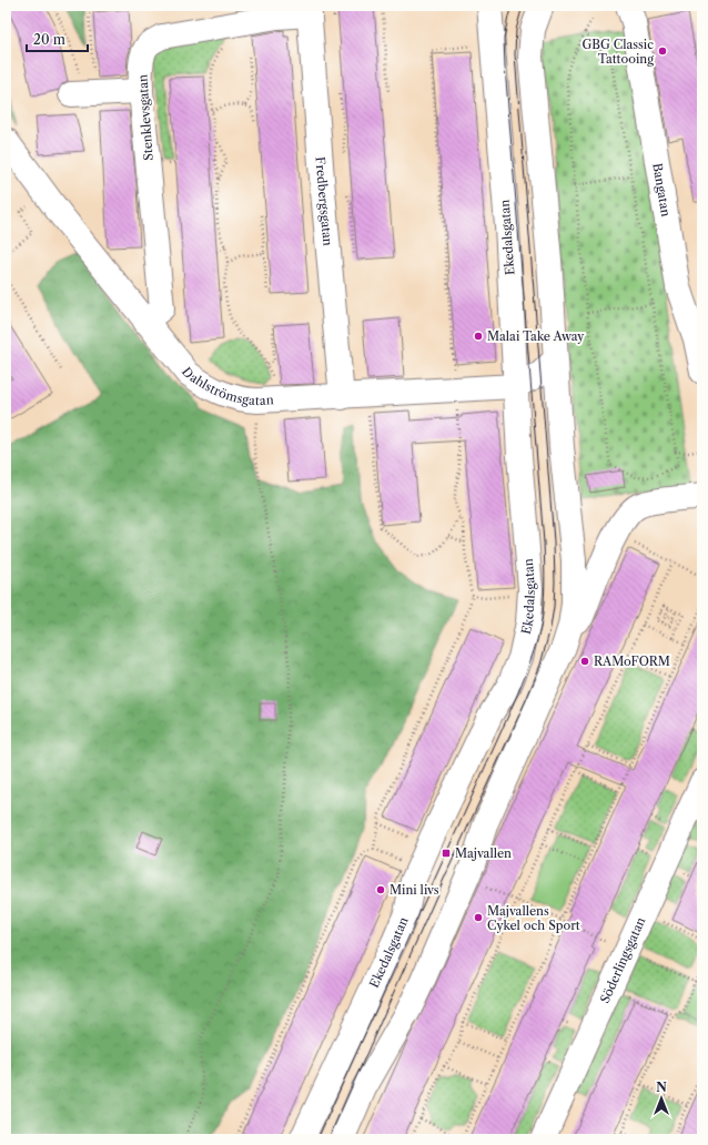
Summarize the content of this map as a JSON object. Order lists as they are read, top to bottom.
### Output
{
  "streets": {
    "street": [
      "Stenklevsgatan",
      "Bangatan",
      "Fredbergsgatan",
      "Ekedalsgatan",
      "Dahlströmsgatan",
      "Söderlingsgatan"
    ]
  },
  "crossings": [
    ["Stenklevsgatan", "Fredbergsgatan"],
    ["Stenklevsgatan", "Dahlströmsgatan"],
    ["Fredbergsgatan", "Dahlströmsgatan"],
    ["Ekedalsgatan", "Dahlströmsgatan"]
  ],
  "places": {
    "other": [
      "GBG Classic Tattooing",
      "Malai Take Away",
      "RAMoFORM",
      "Mini livs",
      "Majvallens Cykel och Sport"
    ],
    "transit": ["Majvallen"]
  },
  "scale_bar": "20 m",
  "north": "top"
}
